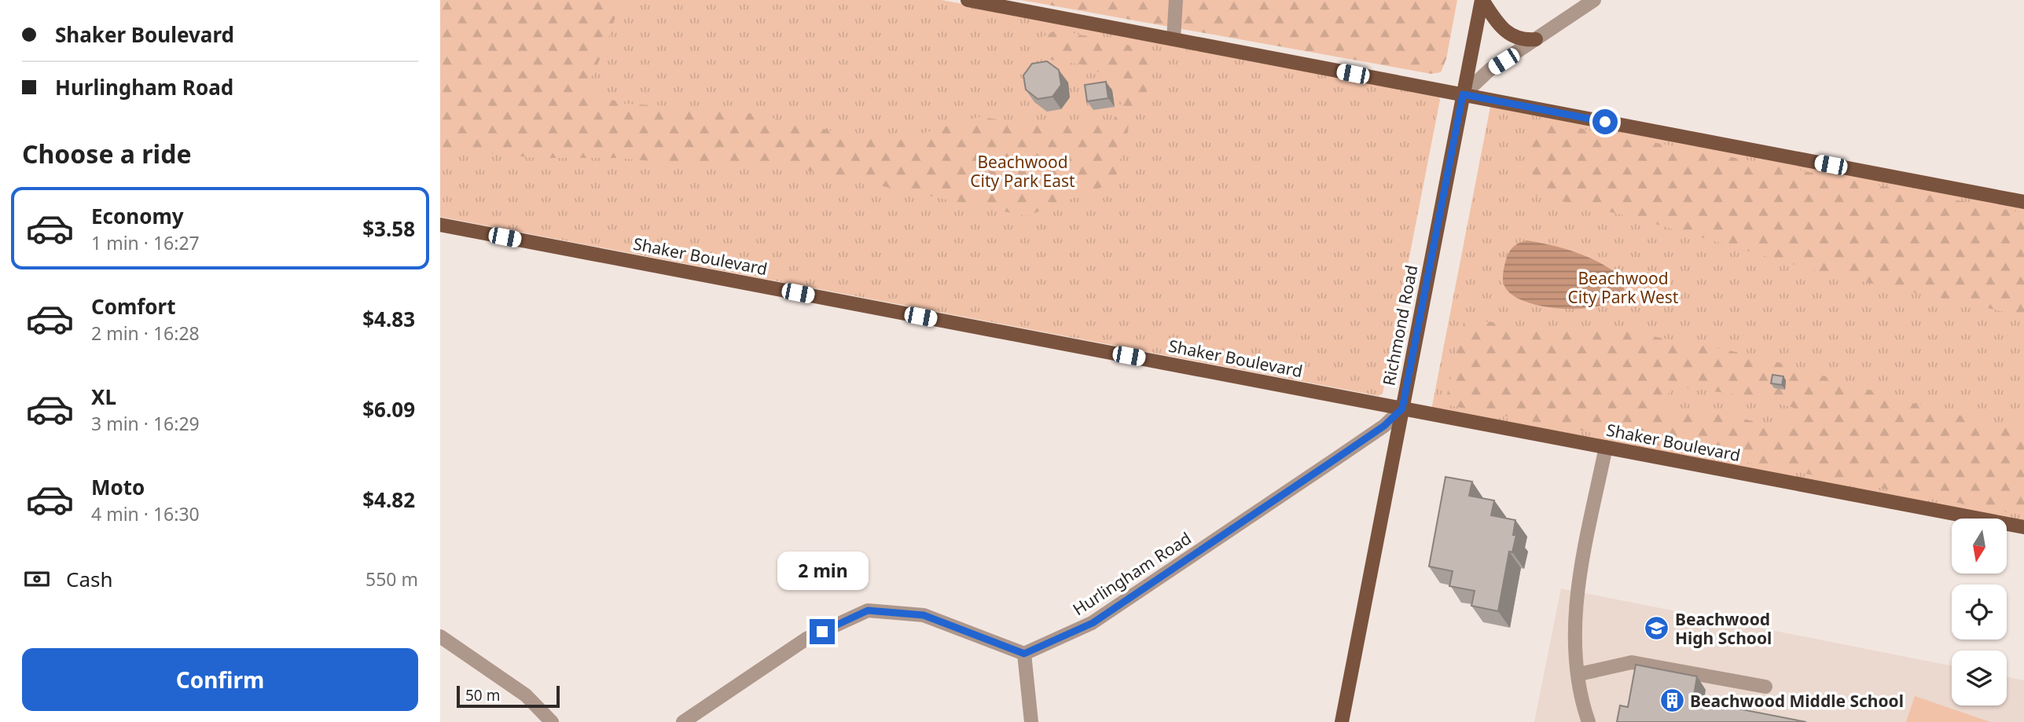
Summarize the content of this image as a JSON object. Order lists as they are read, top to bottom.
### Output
{
  "streets": {
    "main road": ["Shaker Boulevard", "Richmond Road"],
    "street": ["Hurlingham Road"]
  },
  "crossings": [
    ["Shaker Boulevard", "Richmond Road"],
    ["Shaker Boulevard", "Hurlingham Road"],
    ["Richmond Road", "Hurlingham Road"]
  ],
  "parks": ["Beachwood City Park East", "Beachwood City Park West"],
  "places": {
    "school or university": ["Beachwood High School"],
    "building": ["Beachwood Middle School"]
  },
  "scale_bar": "50 m",
  "north": "bottom",
  "page": {
    "banner": ["Shaker Boulevard", "Hurlingham Road"],
    "heading": "Choose a ride",
    "list": [
      {
        "name": "Economy",
        "note": "1 min · 16:27",
        "value": "$3.58"
      },
      {
        "name": "Comfort",
        "note": "2 min · 16:28",
        "value": "$4.83"
      },
      {
        "name": "XL",
        "note": "3 min · 16:29",
        "value": "$6.09"
      },
      {
        "name": "Moto",
        "note": "4 min · 16:30",
        "value": "$4.82"
      }
    ],
    "pay": ["Cash", "550 m"],
    "bubble": "2 min",
    "buttons": "Confirm",
    "scale": "50 m"
  }
}
